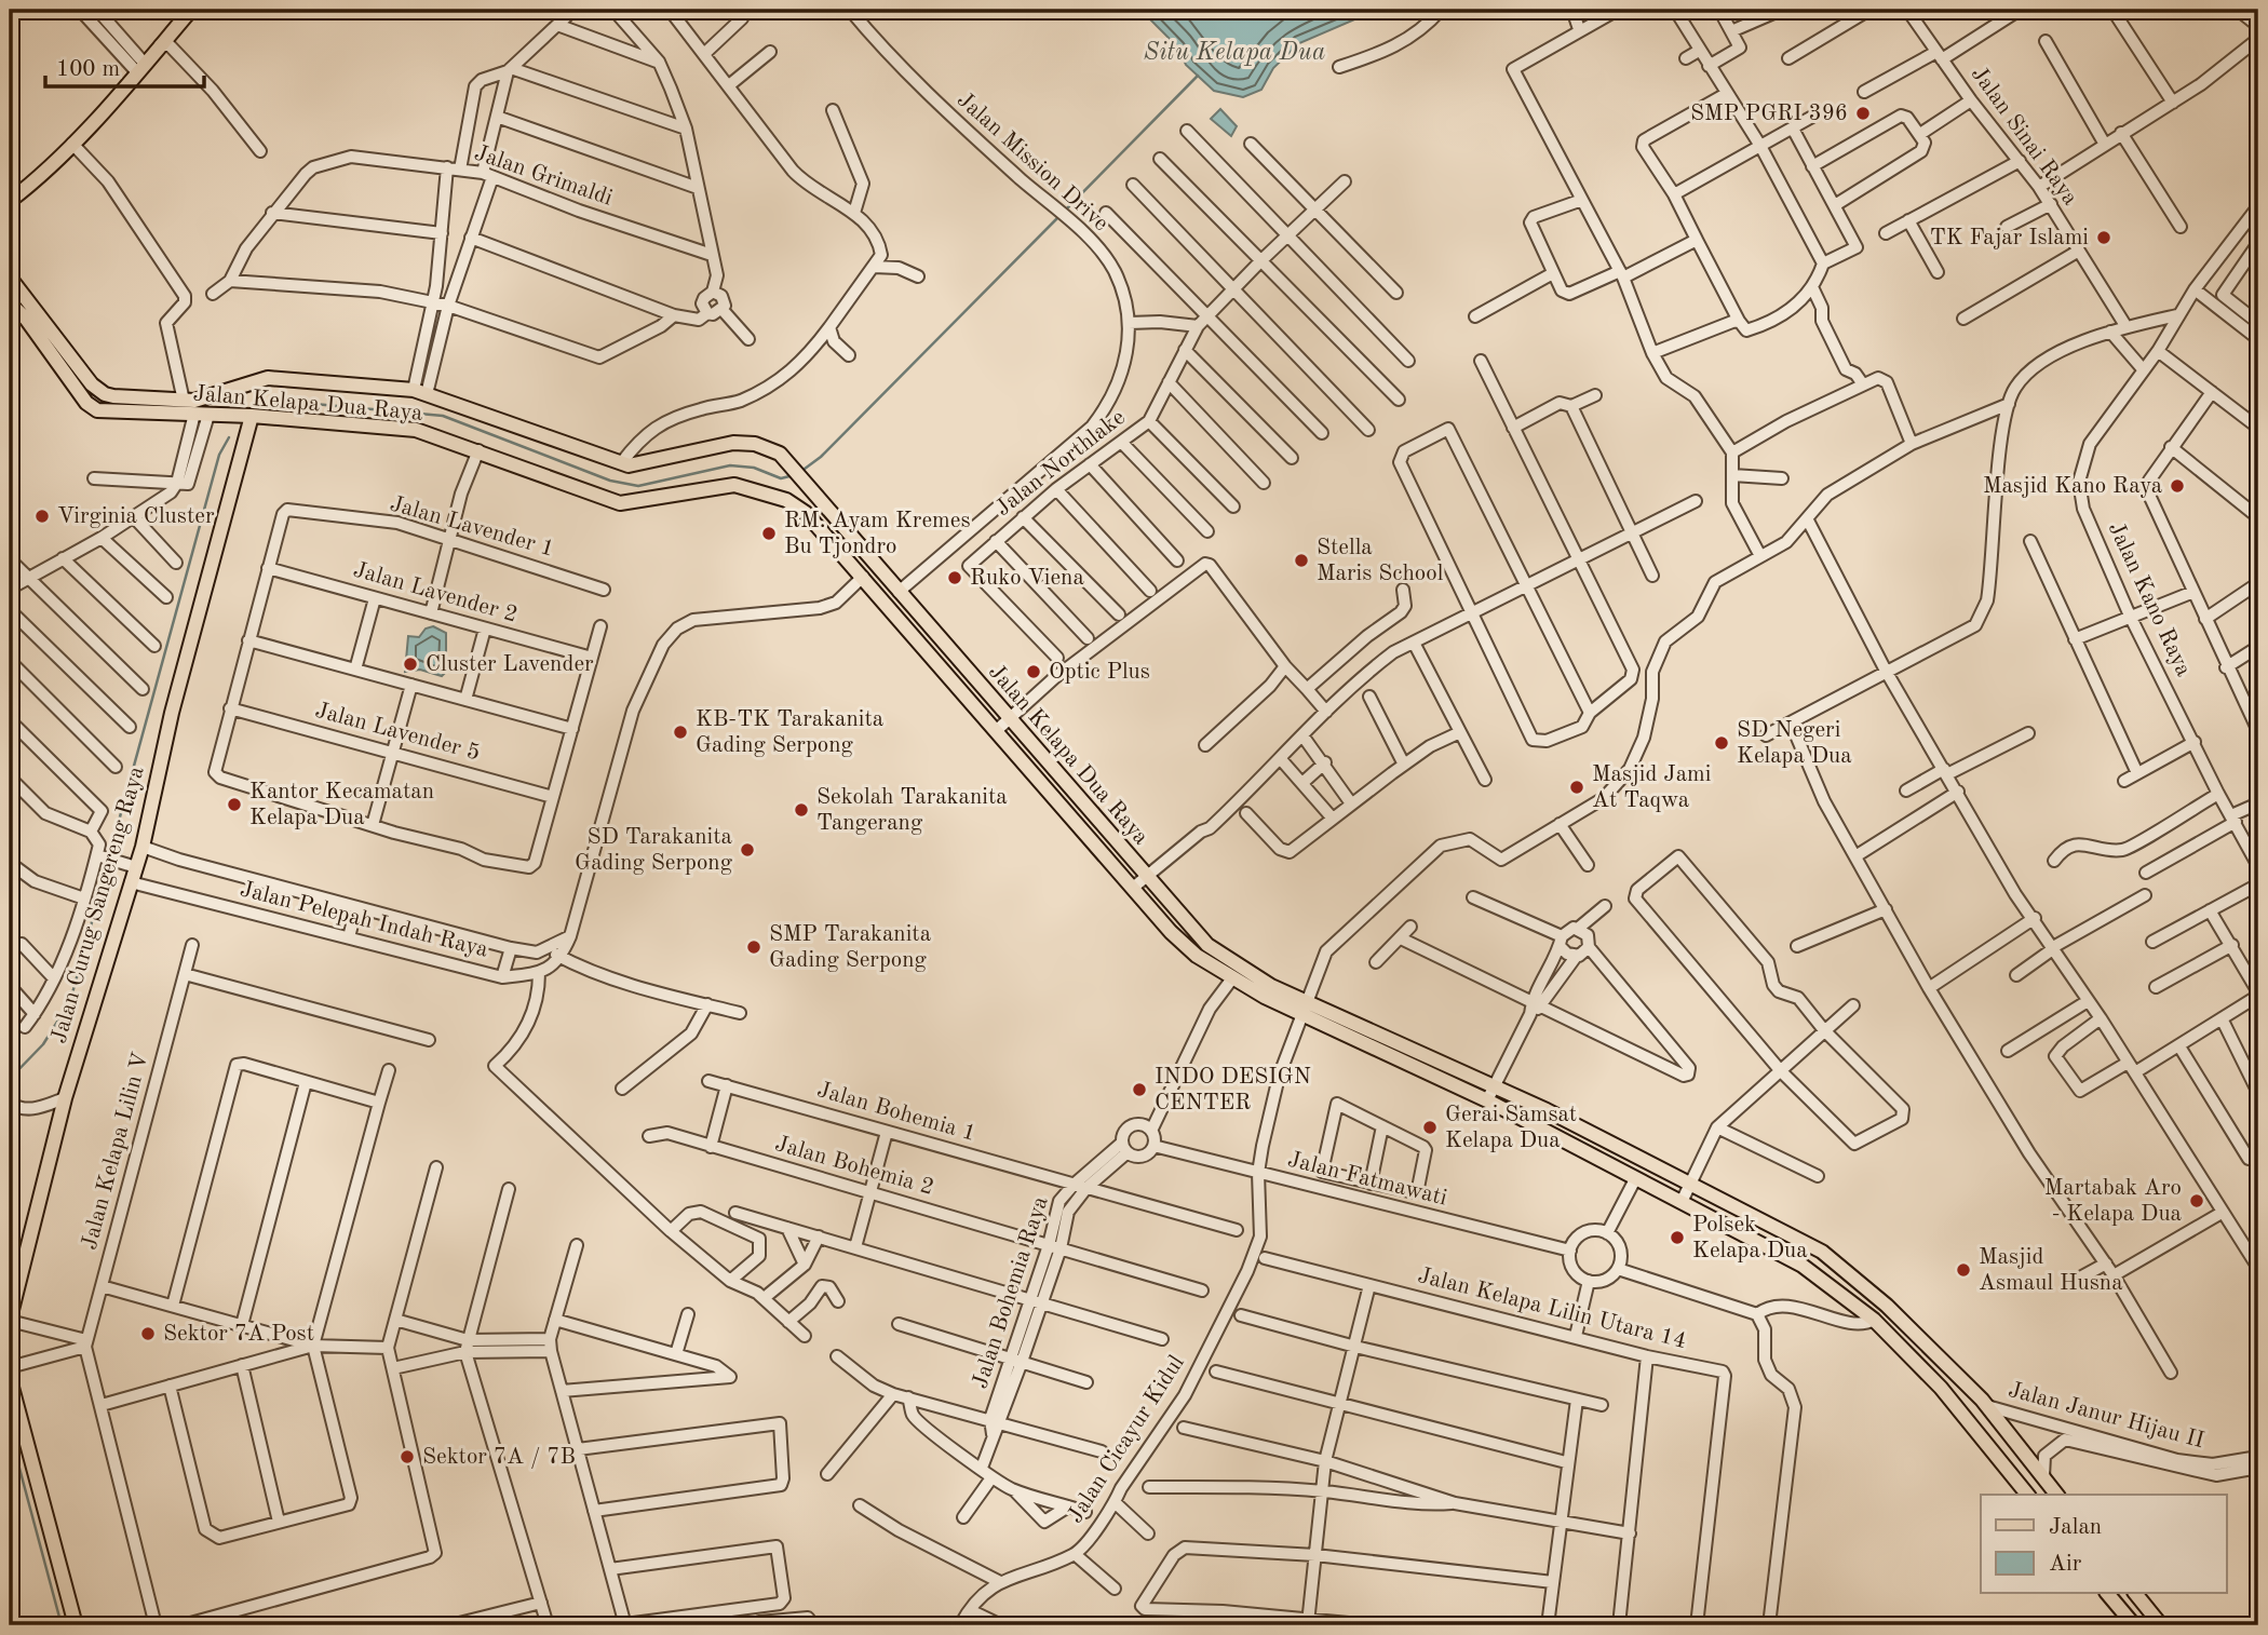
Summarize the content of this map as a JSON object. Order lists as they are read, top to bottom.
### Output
{
  "streets": {
    "main road": ["Jalan Kelapa Dua Raya", "Jalan Curug Sangereng Raya"],
    "street": [
      "Jalan Sinai Raya",
      "Jalan Mission Drive",
      "Jalan Grimaldi",
      "Jalan Northlake",
      "Jalan Lavender 1",
      "Jalan Lavender 2",
      "Jalan Kano Raya",
      "Jalan Lavender 5",
      "Jalan Pelepah Indah Raya",
      "Jalan Bohemia 1",
      "Jalan Kelapa Lilin V",
      "Jalan Bohemia 2",
      "Jalan Fatmawati",
      "Jalan Bohemia Raya",
      "Jalan Kelapa Lilin Utara 14",
      "Jalan Janur Hijau II",
      "Jalan Cicayur Kidul"
    ]
  },
  "crossings": [
    ["Jalan Mission Drive", "Jalan Kelapa Dua Raya"],
    ["Jalan Kelapa Dua Raya", "Jalan Curug Sangereng Raya"],
    ["Jalan Kelapa Dua Raya", "Jalan Janur Hijau II"],
    ["Jalan Kelapa Dua Raya", "Jalan Cicayur Kidul"],
    ["Jalan Lavender 1", "Jalan Lavender 2"],
    ["Jalan Curug Sangereng Raya", "Jalan Pelepah Indah Raya"],
    ["Jalan Bohemia 1", "Jalan Bohemia Raya"],
    ["Jalan Bohemia 2", "Jalan Bohemia Raya"],
    ["Jalan Fatmawati", "Jalan Bohemia Raya"],
    ["Jalan Fatmawati", "Jalan Cicayur Kidul"]
  ],
  "water": ["Situ Kelapa Dua"],
  "places": [
    "SMP PGRI 396",
    "TK Fajar Islami",
    "Masjid Kano Raya",
    "Virginia Cluster",
    "RM. Ayam Kremes Bu Tjondro",
    "Stella Maris School",
    "Ruko Viena",
    "Cluster Lavender",
    "Optic Plus",
    "KB-TK Tarakanita Gading Serpong",
    "SD Negeri Kelapa Dua",
    "Masjid Jami At Taqwa",
    "Kantor Kecamatan Kelapa Dua",
    "Sekolah Tarakanita Tangerang",
    "SD Tarakanita Gading Serpong",
    "SMP Tarakanita Gading Serpong",
    "INDO DESIGN CENTER",
    "Gerai Samsat Kelapa Dua",
    "Martabak Aro - Kelapa Dua",
    "Polsek Kelapa Dua",
    "Masjid Asmaul Husna",
    "Sektor 7A Post",
    "Sektor 7A / 7B"
  ],
  "legend": ["Jalan", "Air"],
  "scale_bar": "100 m"
}
